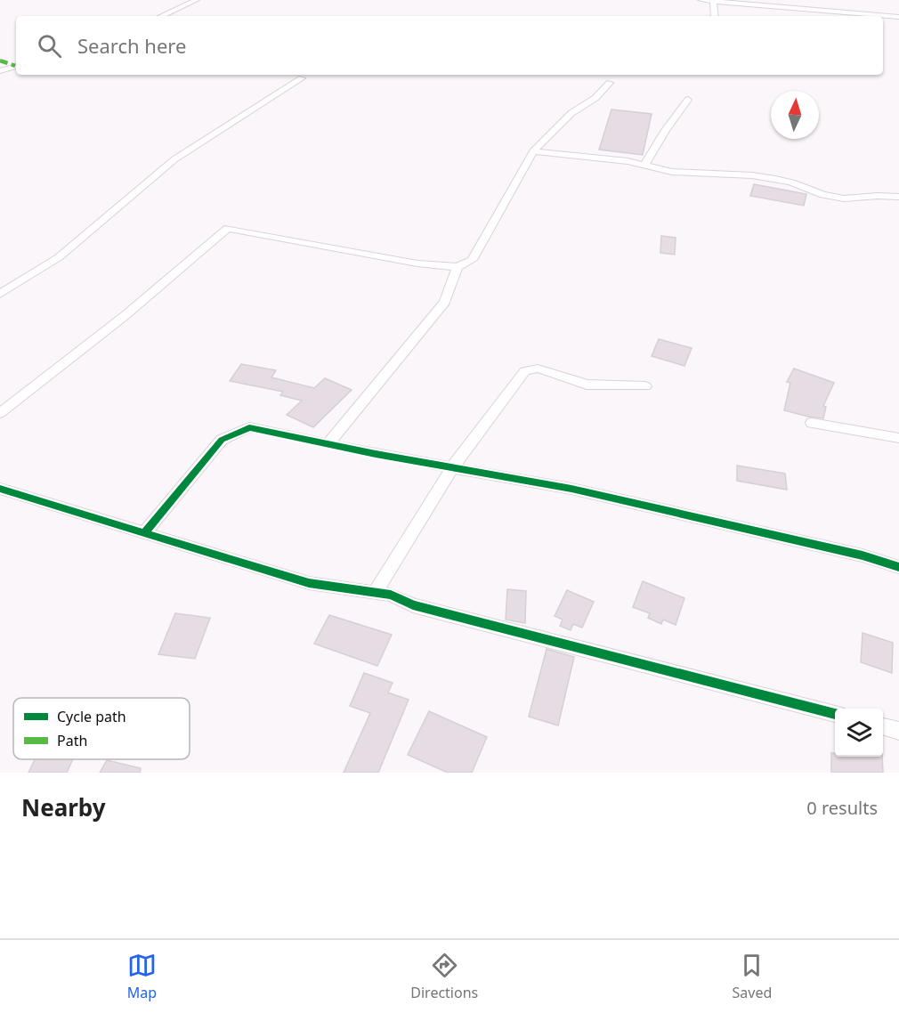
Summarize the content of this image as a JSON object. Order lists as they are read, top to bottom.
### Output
{
  "legend": ["Cycle path", "Path"],
  "north": "top",
  "page": {
    "search": "Search here",
    "heading": ["Nearby", "0 results"],
    "nav": ["Map", "Directions", "Saved"]
  }
}
